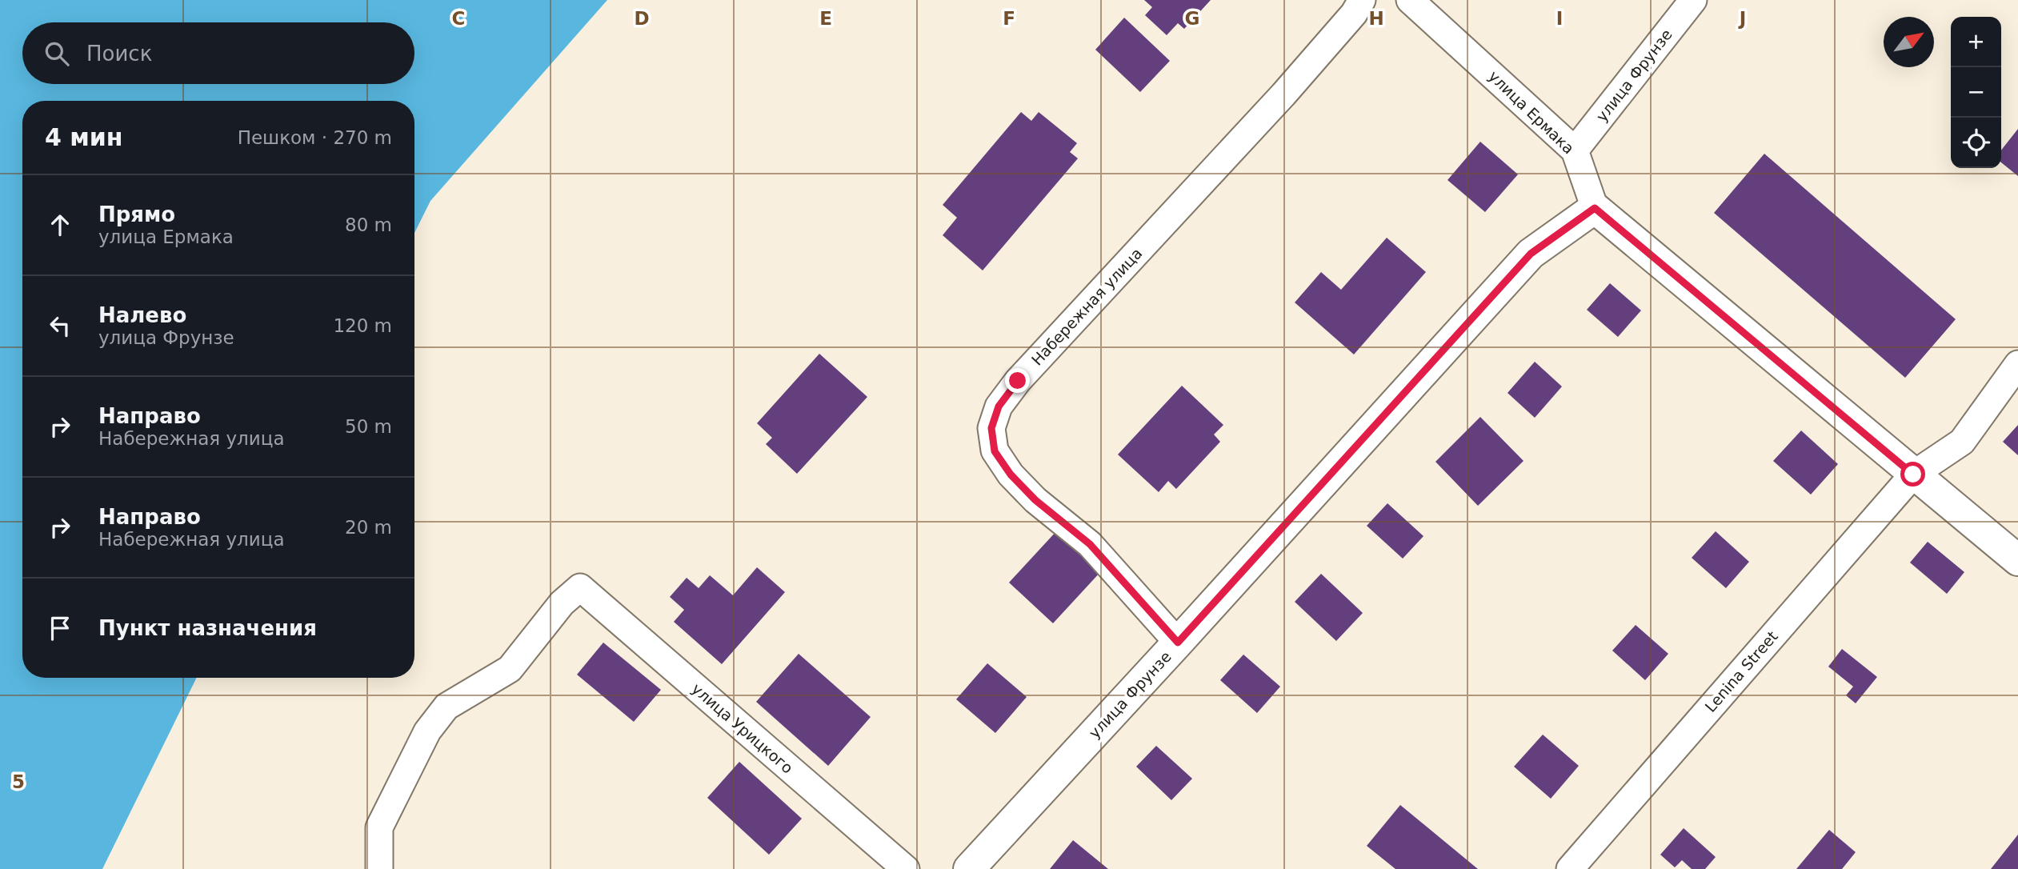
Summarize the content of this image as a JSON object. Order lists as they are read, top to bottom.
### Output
{
  "streets": {
    "street": [
      "улица Фрунзе",
      "улица Ермака",
      "Набережная улица",
      "Lenina Street",
      "улица Урицкого"
    ]
  },
  "crossings": [
    ["улица Фрунзе", "улица Ермака"],
    ["улица Фрунзе", "Набережная улица"]
  ],
  "north": "top right",
  "page": {
    "map_buttons": ["+", "−"],
    "search": "Поиск",
    "heading": ["4 мин", "Пешком · 270 m"],
    "list": [
      ["Прямо", "улица Ермака", "80 m"],
      ["Налево", "улица Фрунзе", "120 m"],
      ["Направо", "Набережная улица", "50 m"],
      ["Направо", "Набережная улица", "20 m"],
      "Пункт назначения"
    ]
  },
  "grid": {
    "columns": [
      "C",
      "D",
      "E",
      "F",
      "G",
      "H",
      "I",
      "J"
    ],
    "rows": ["5"]
  }
}
